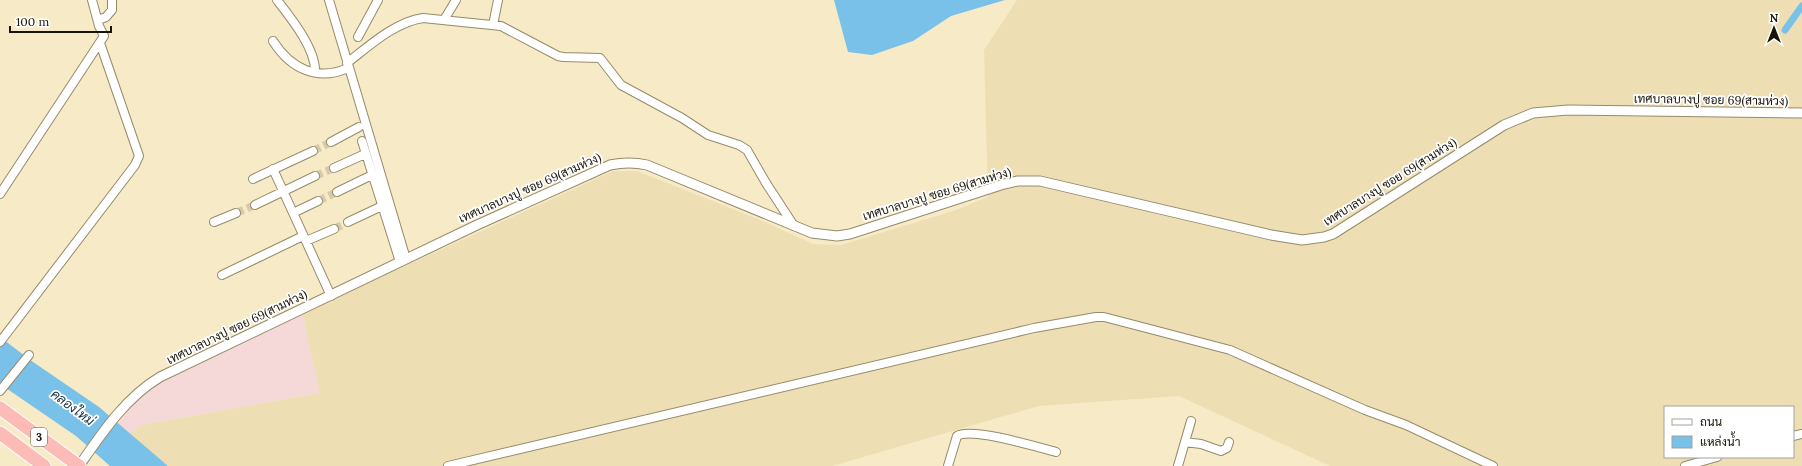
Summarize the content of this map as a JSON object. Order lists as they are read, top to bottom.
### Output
{
  "streets": {
    "highway": ["3"],
    "street": ["เทศบาลบางปู ซอย 69(สามห่วง)"]
  },
  "crossings": [
    ["เทศบาลบางปู ซอย 69(สามห่วง)", "3"]
  ],
  "water": ["คลองใหม่"],
  "legend": ["ถนน", "แหล่งน้ำ"],
  "scale_bar": "100 m",
  "north": "top"
}
